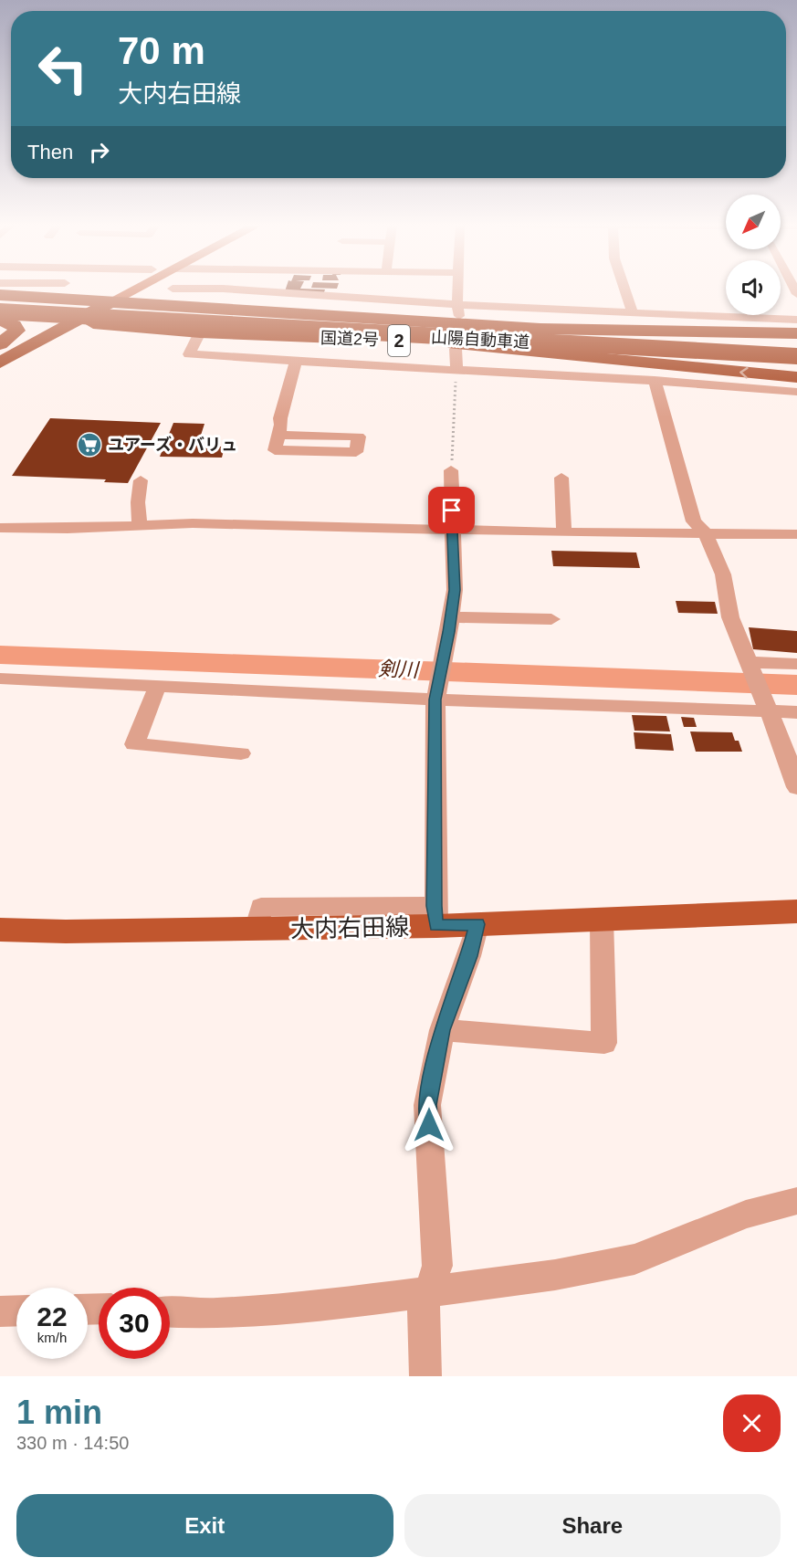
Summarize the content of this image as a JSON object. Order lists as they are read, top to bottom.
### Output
{
  "streets": {
    "highway": ["国道2号", "山陽自動車道", "2"],
    "main road": ["大内右田線"]
  },
  "water": ["剣川"],
  "places": {
    "supermarket": ["ユアーズ・バリュ"]
  },
  "north": "bottom left",
  "page": {
    "turn": ["70 m", "大内右田線"],
    "then": "Then",
    "speed": "22 km/h",
    "limit": "30",
    "heading": ["1 min", "330 m · 14:50"],
    "buttons": ["Exit", "Share"]
  }
}
